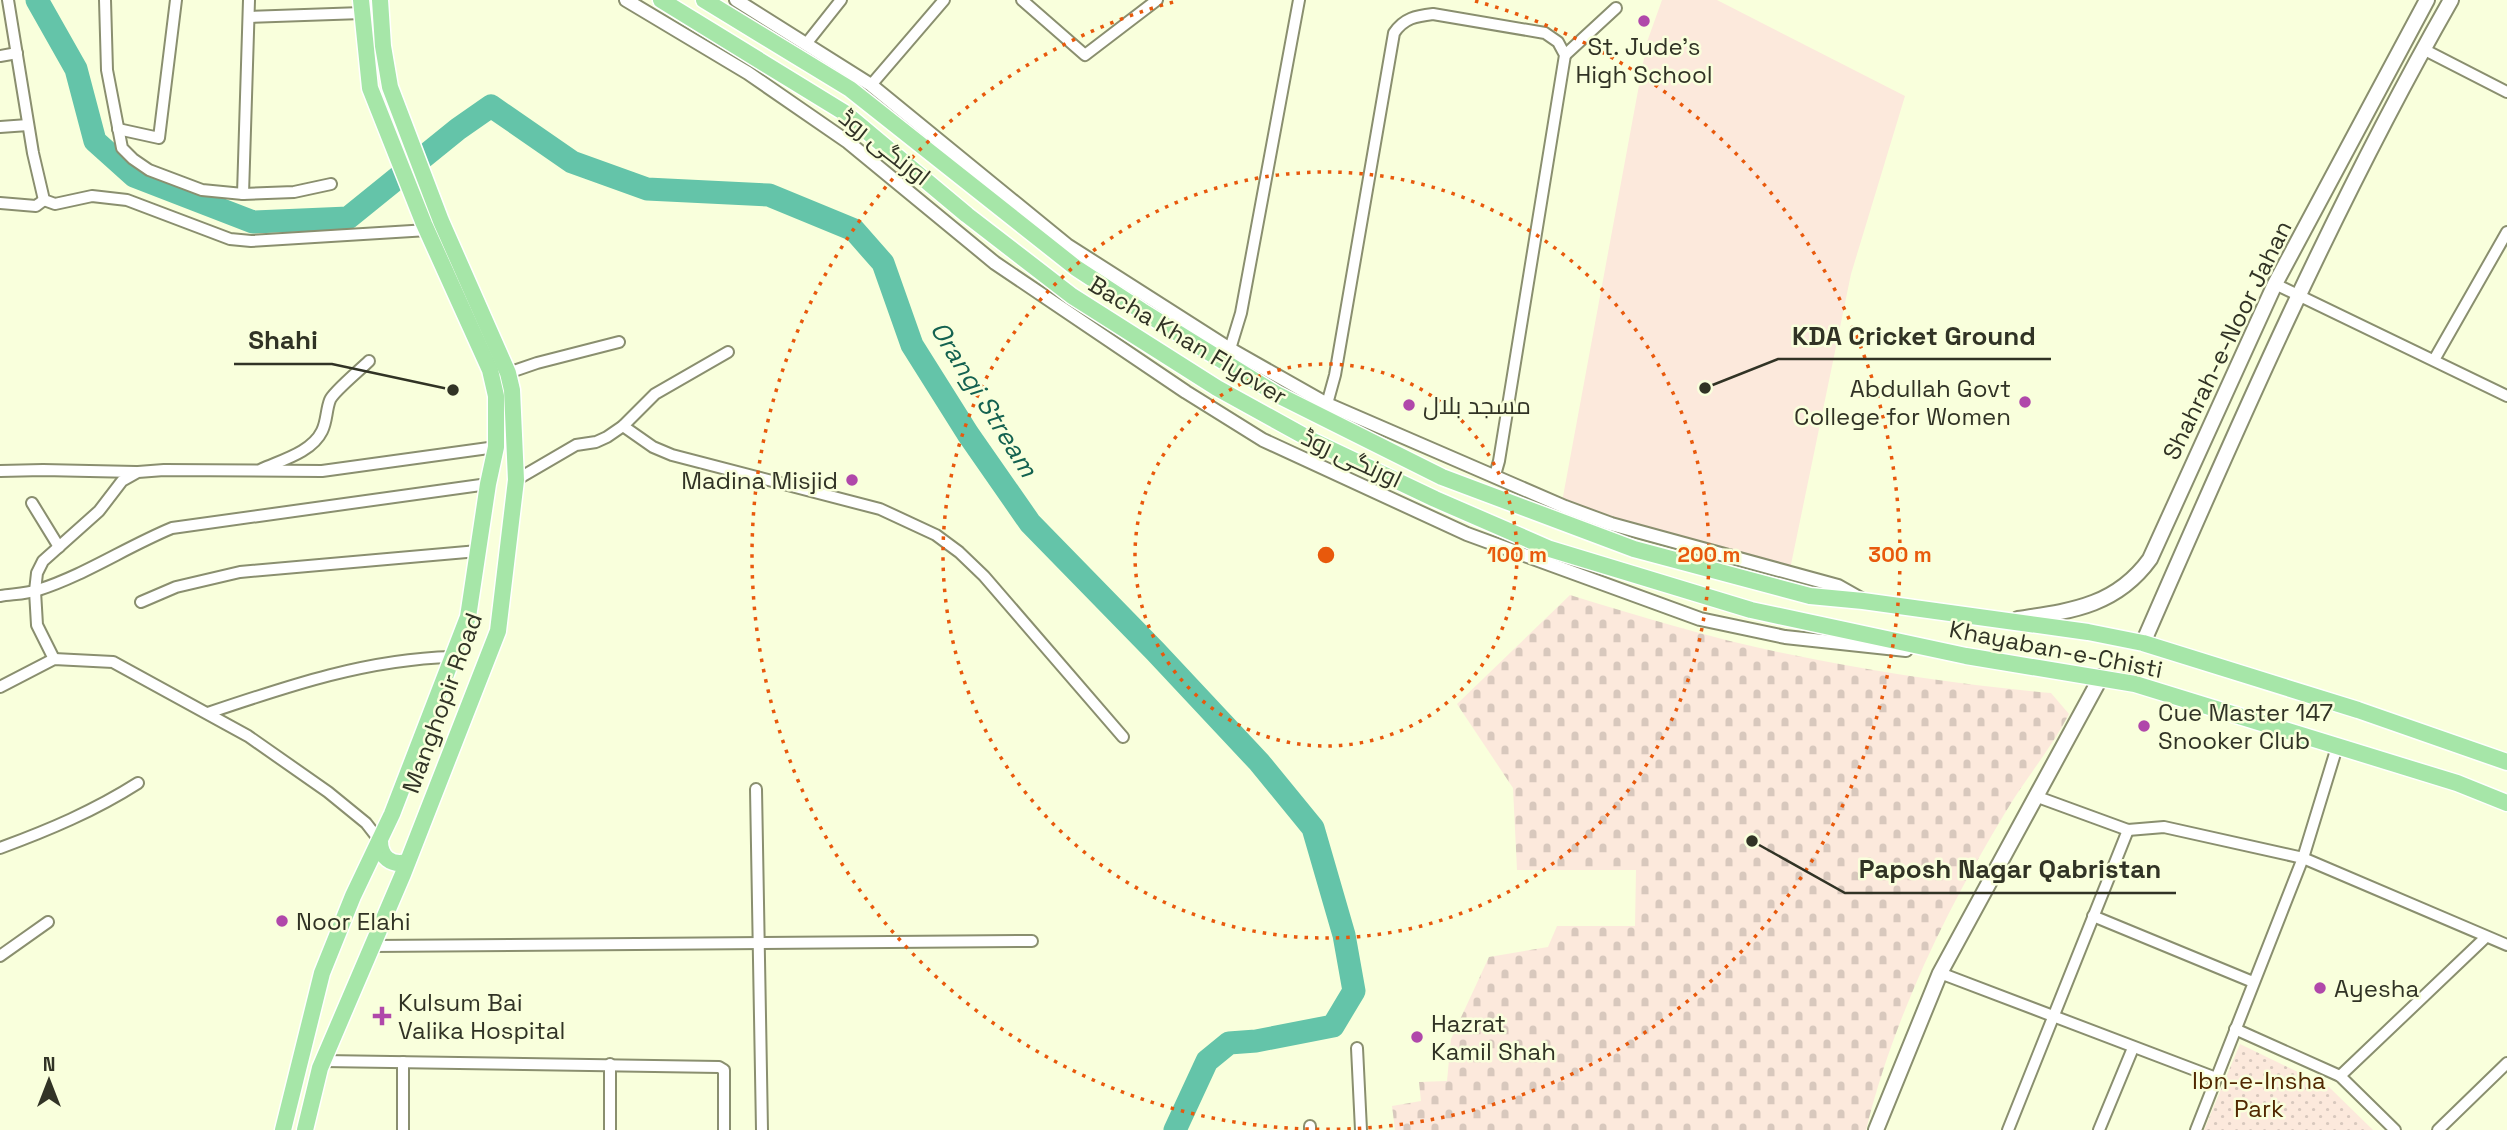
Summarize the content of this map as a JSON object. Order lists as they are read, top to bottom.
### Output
{
  "streets": {
    "main road": [
      "Bacha Khan Flyover",
      "Shahrah-e-Noor Jahan",
      "Khayaban-e-Chisti",
      "Manghopir Road"
    ],
    "street": ["اورنگی روڈ"]
  },
  "crossings": [
    ["اورنگی روڈ", "Khayaban-e-Chisti"],
    ["Bacha Khan Flyover", "Khayaban-e-Chisti"],
    ["Shahrah-e-Noor Jahan", "Khayaban-e-Chisti"]
  ],
  "water": ["Orangi Stream"],
  "parks": ["Ibn-e-Insha Park"],
  "places": {
    "other": [
      "St. Jude's High School",
      "KDA Cricket Ground",
      "Shahi",
      "Abdullah Govt College for Women",
      "مسجد بلال",
      "Madina Misjid",
      "Cue Master 147 Snooker Club",
      "Paposh Nagar Qabristan",
      "Noor Elahi",
      "Ayesha",
      "Hazrat Kamil Shah"
    ],
    "health": ["Kulsum Bai Valika Hospital"]
  },
  "north": "top",
  "rings": ["100 m", "200 m", "300 m"]
}
